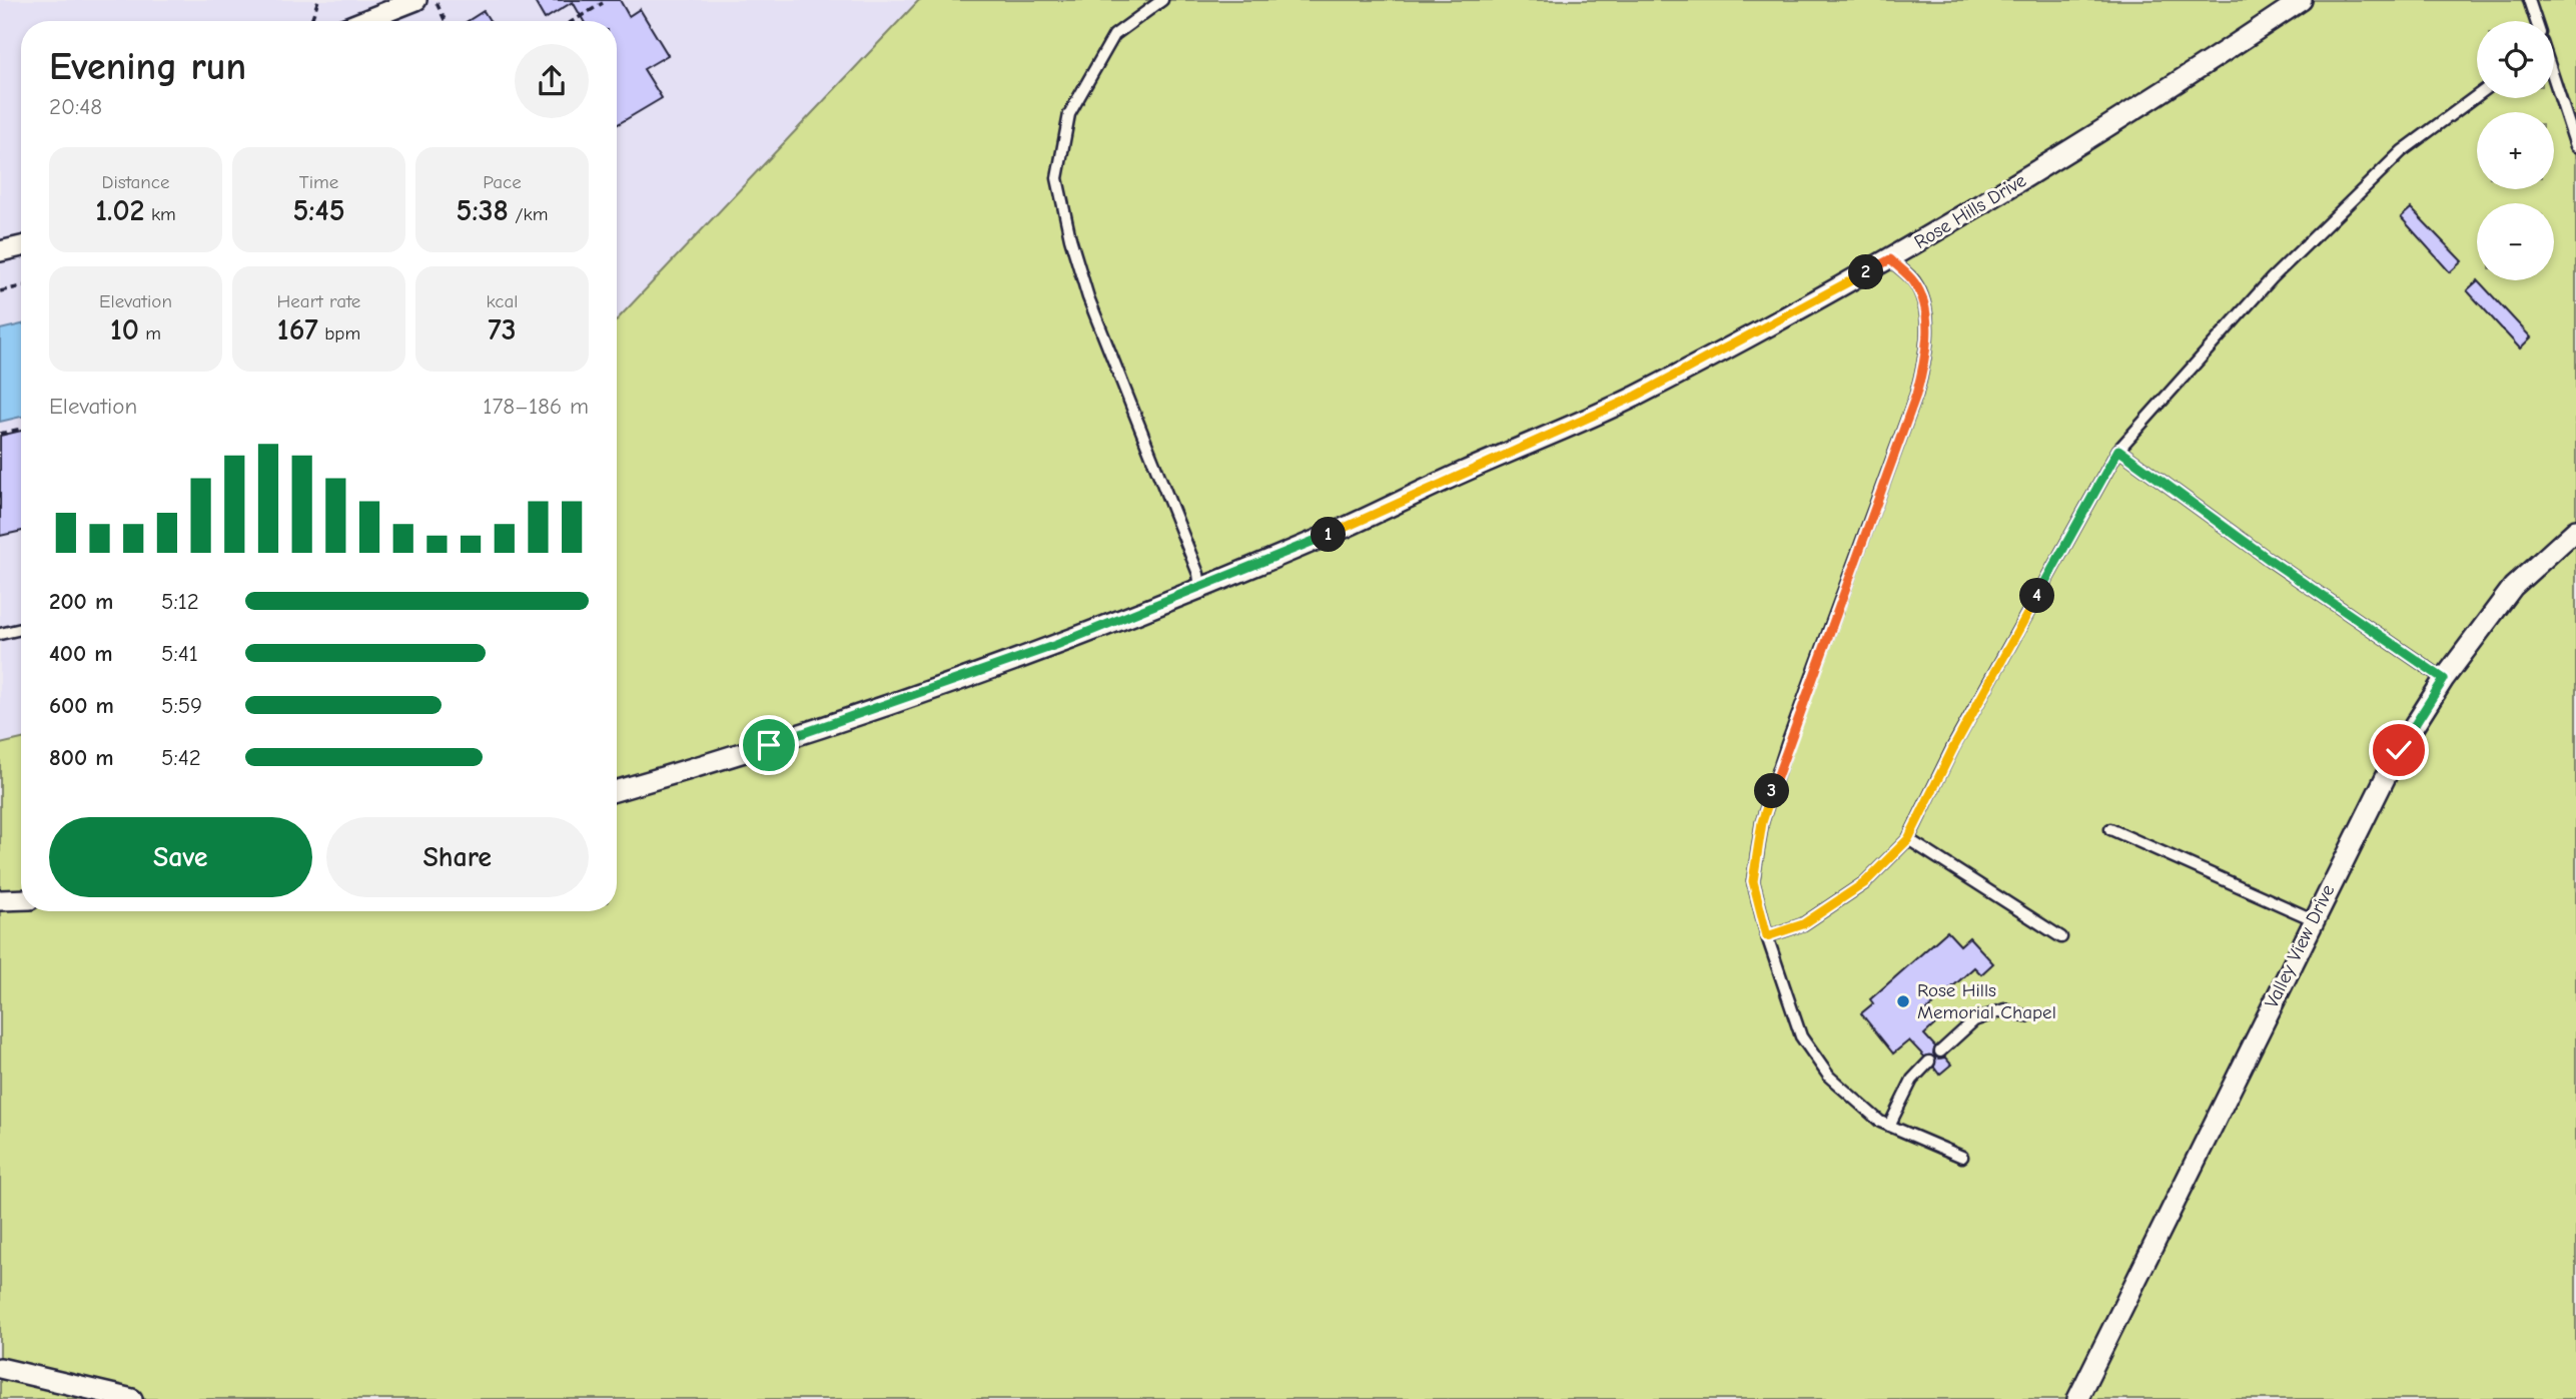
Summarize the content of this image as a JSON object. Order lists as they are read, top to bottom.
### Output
{
  "streets": {
    "street": ["Rose Hills Drive", "Valley View Drive"]
  },
  "places": ["Rose Hills Memorial Chapel"],
  "page": {
    "map_buttons": ["+", "−"],
    "heading": ["Evening run", "20:48"],
    "stats": [
      ["Distance", "1.02 km"],
      ["Time", "5:45"],
      ["Pace", "5:38 /km"],
      ["Elevation", "10 m"],
      ["Heart rate", "167 bpm"],
      ["kcal", "73"]
    ],
    "pins": [
      "2",
      "1",
      "4",
      "3"
    ],
    "chart": ["Elevation", "178–186 m"],
    "list": [
      {
        "name": "200 m",
        "note": "5:12"
      },
      {
        "name": "400 m",
        "note": "5:41"
      },
      {
        "name": "600 m",
        "note": "5:59"
      },
      {
        "name": "800 m",
        "note": "5:42"
      }
    ],
    "buttons": ["Save", "Share"]
  }
}
